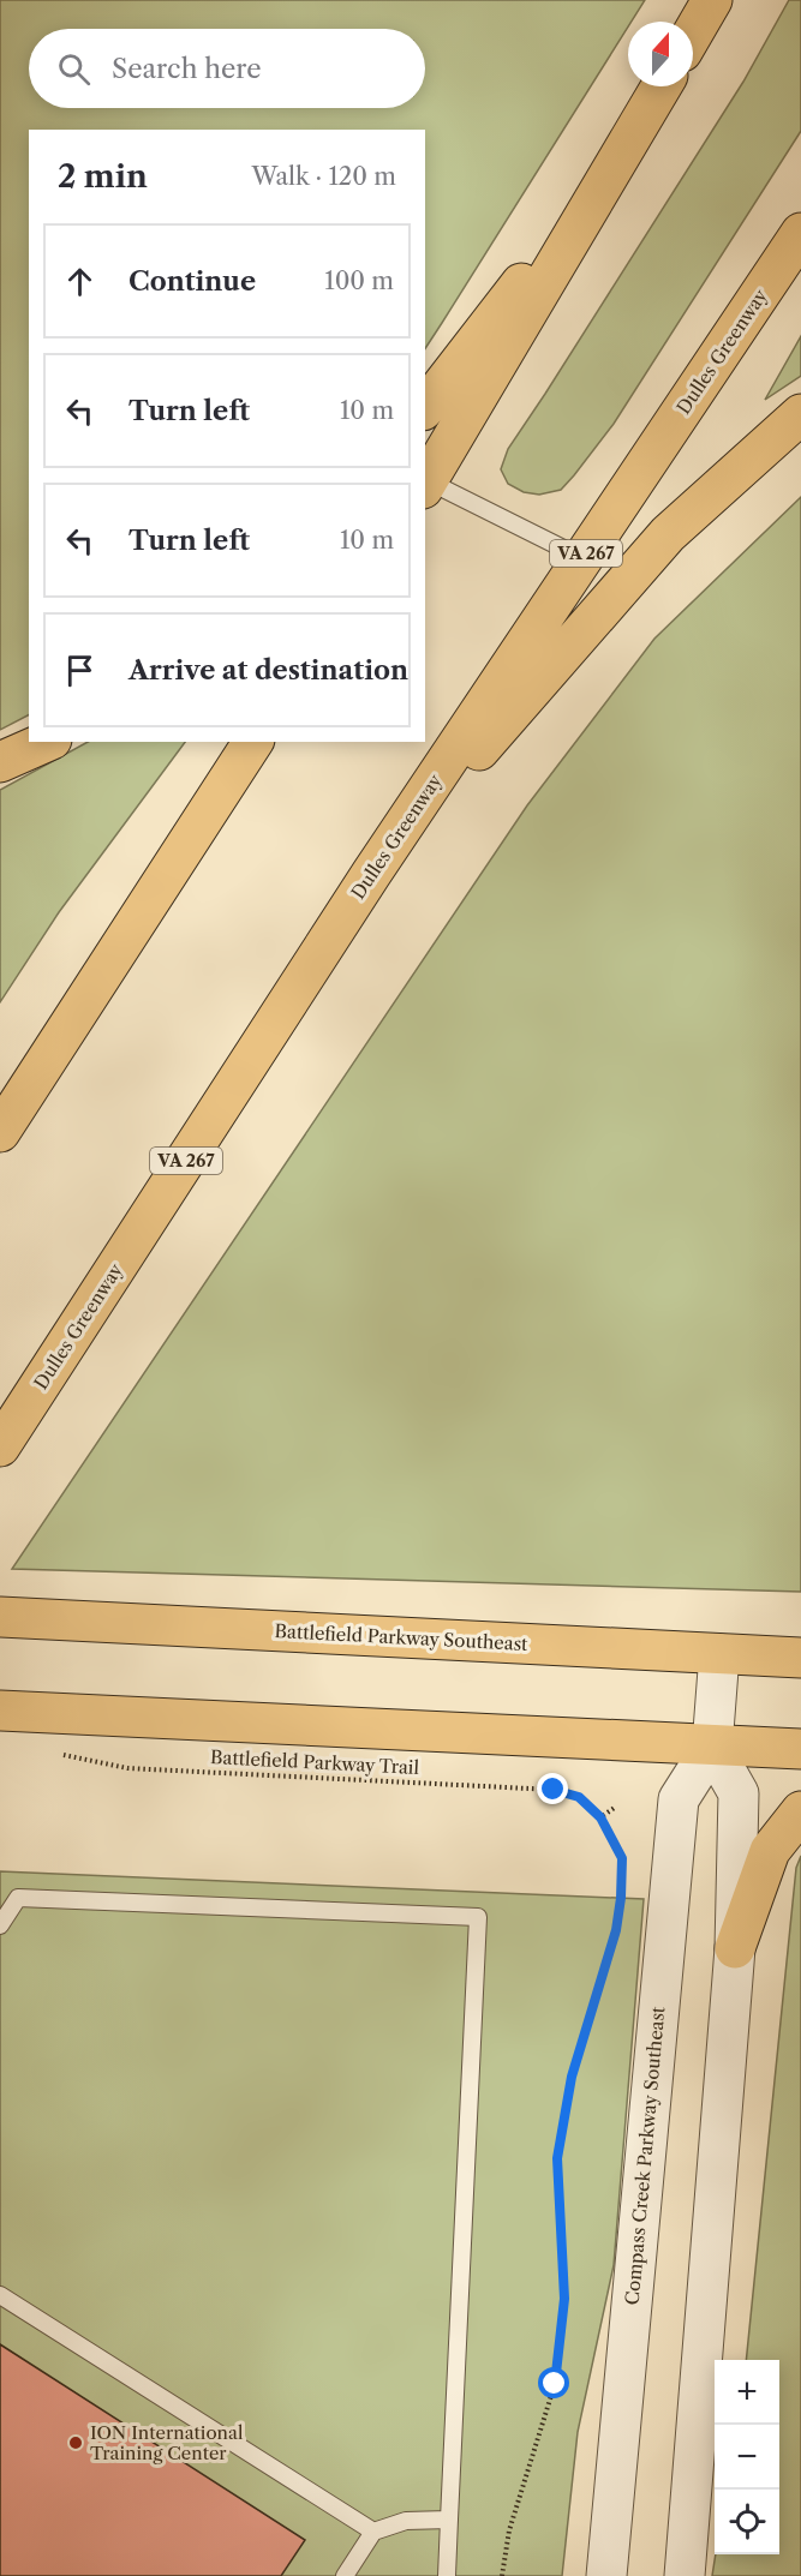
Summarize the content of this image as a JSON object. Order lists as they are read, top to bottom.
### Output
{
  "streets": {
    "main road": ["Dulles Greenway", "VA 267", "Battlefield Parkway Southeast"],
    "street": ["Compass Creek Parkway Southeast"],
    "path": ["Battlefield Parkway Trail"]
  },
  "crossings": [
    ["Battlefield Parkway Southeast", "Compass Creek Parkway Southeast"]
  ],
  "places": ["ION International Training Center"],
  "north": "top",
  "page": {
    "search": "Search here",
    "heading": ["2 min", "Walk · 120 m"],
    "list": [
      ["Continue", "100 m"],
      ["Turn left", "10 m"],
      ["Turn left", "10 m"],
      "Arrive at destination"
    ],
    "map_buttons": ["+", "−"]
  }
}
